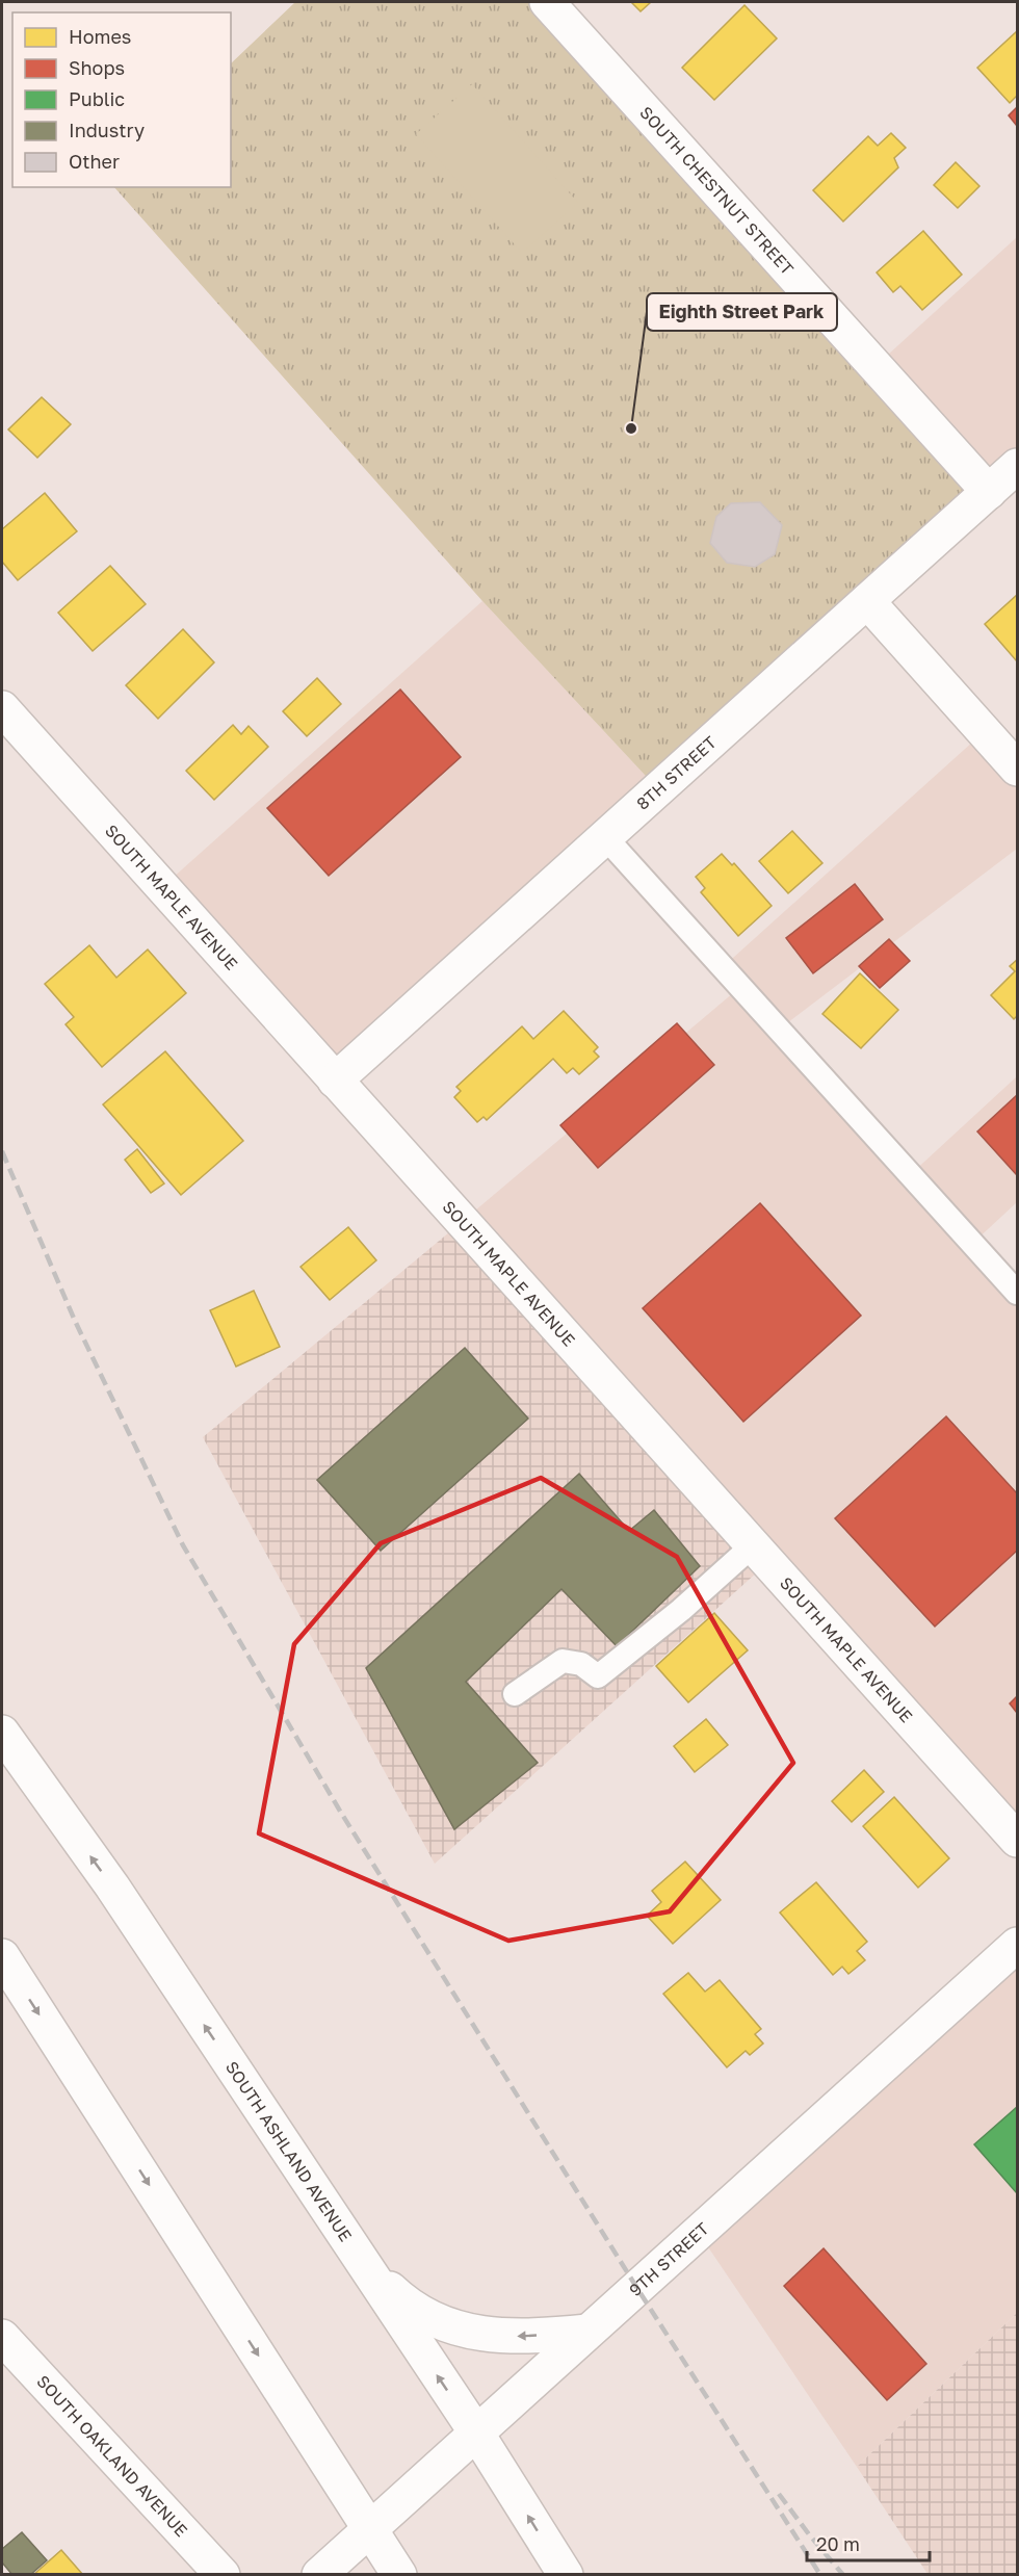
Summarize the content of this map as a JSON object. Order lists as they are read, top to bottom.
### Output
{
  "streets": {
    "street": [
      "SOUTH CHESTNUT STREET",
      "8TH STREET",
      "SOUTH MAPLE AVENUE",
      "SOUTH ASHLAND AVENUE",
      "9TH STREET",
      "SOUTH OAKLAND AVENUE"
    ]
  },
  "crossings": [
    ["SOUTH CHESTNUT STREET", "8TH STREET"],
    ["8TH STREET", "SOUTH MAPLE AVENUE"],
    ["SOUTH ASHLAND AVENUE", "9TH STREET"]
  ],
  "places": ["Eighth Street Park"],
  "legend": [
    "Homes",
    "Shops",
    "Public",
    "Industry",
    "Other"
  ],
  "scale_bar": "20 m"
}
